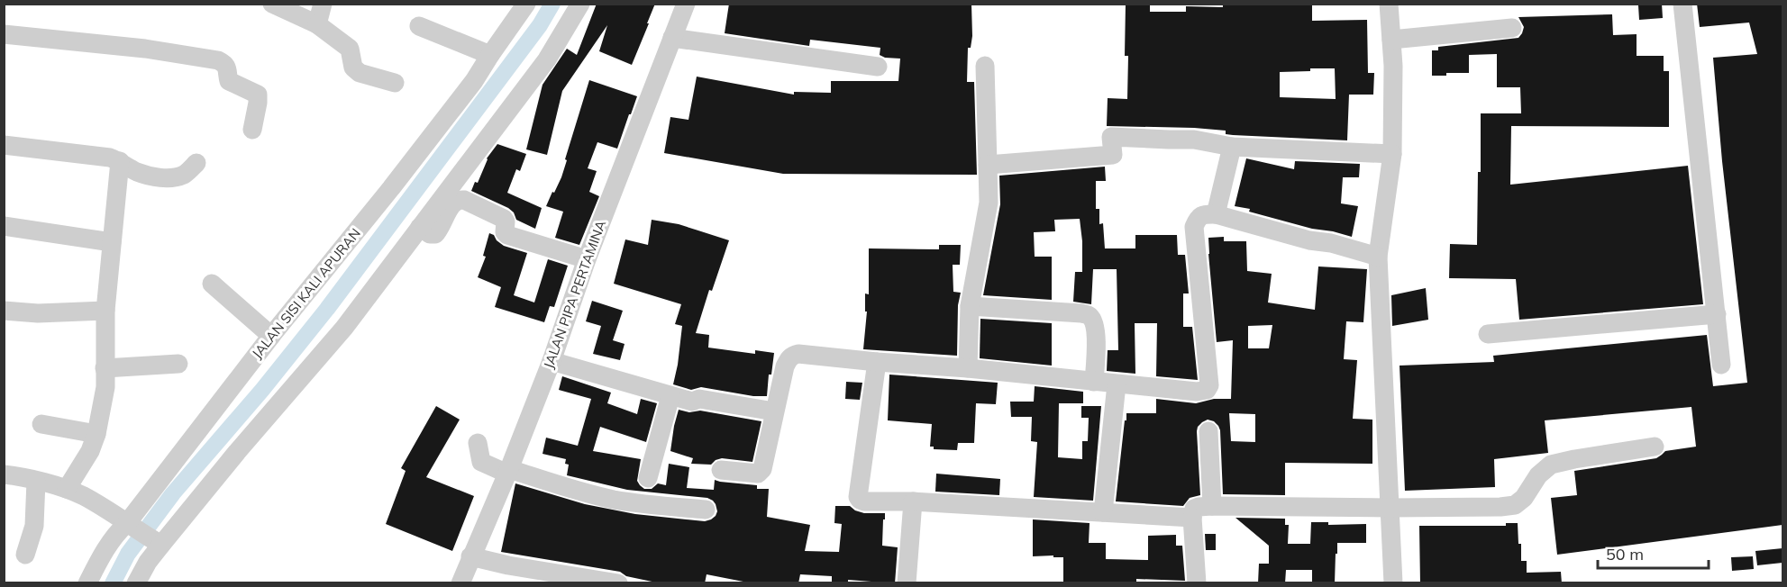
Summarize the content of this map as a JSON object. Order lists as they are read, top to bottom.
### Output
{
  "streets": {
    "street": ["JALAN SISI KALI APURAN", "JALAN PIPA PERTAMINA"]
  },
  "scale_bar": "50 m"
}
